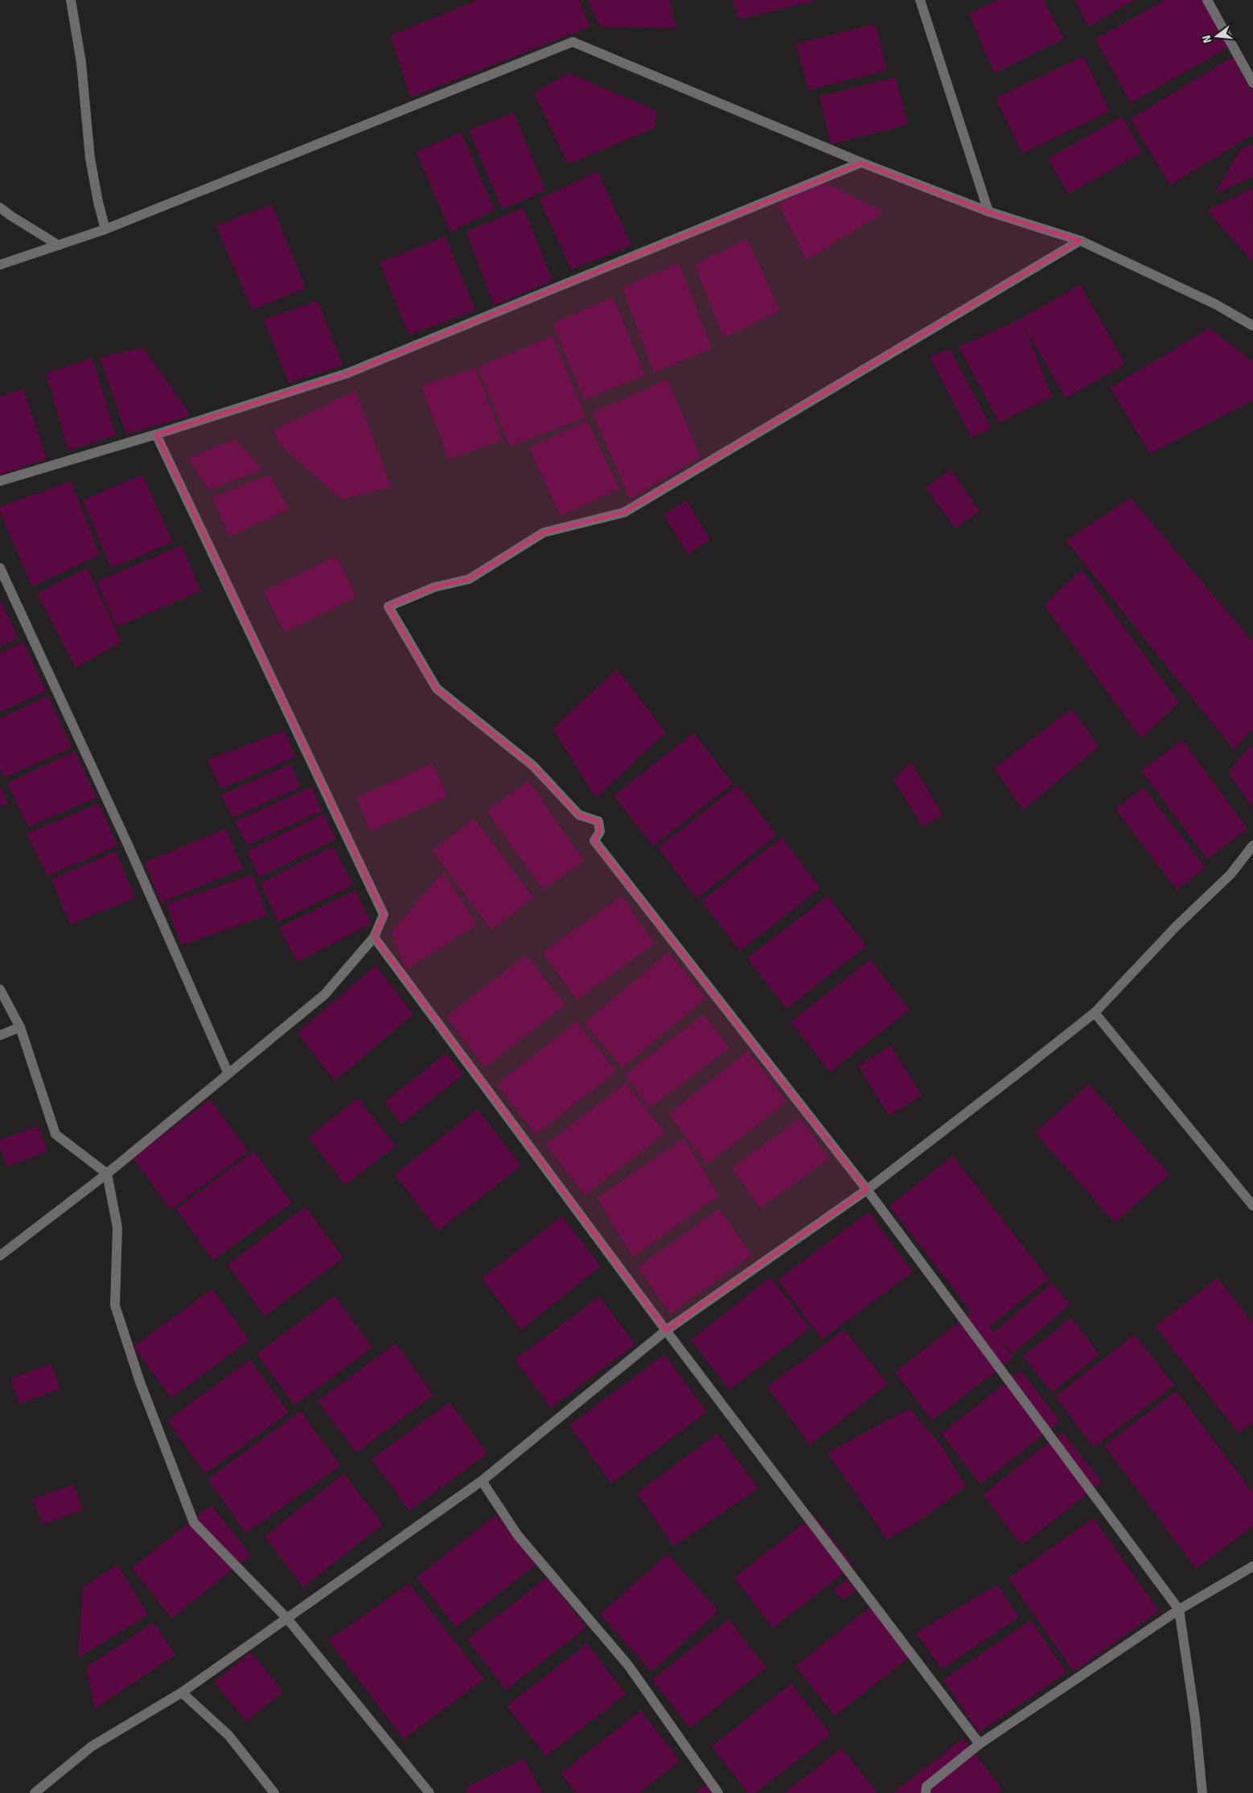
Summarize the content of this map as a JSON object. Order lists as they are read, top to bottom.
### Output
{
  "north": "left"
}
